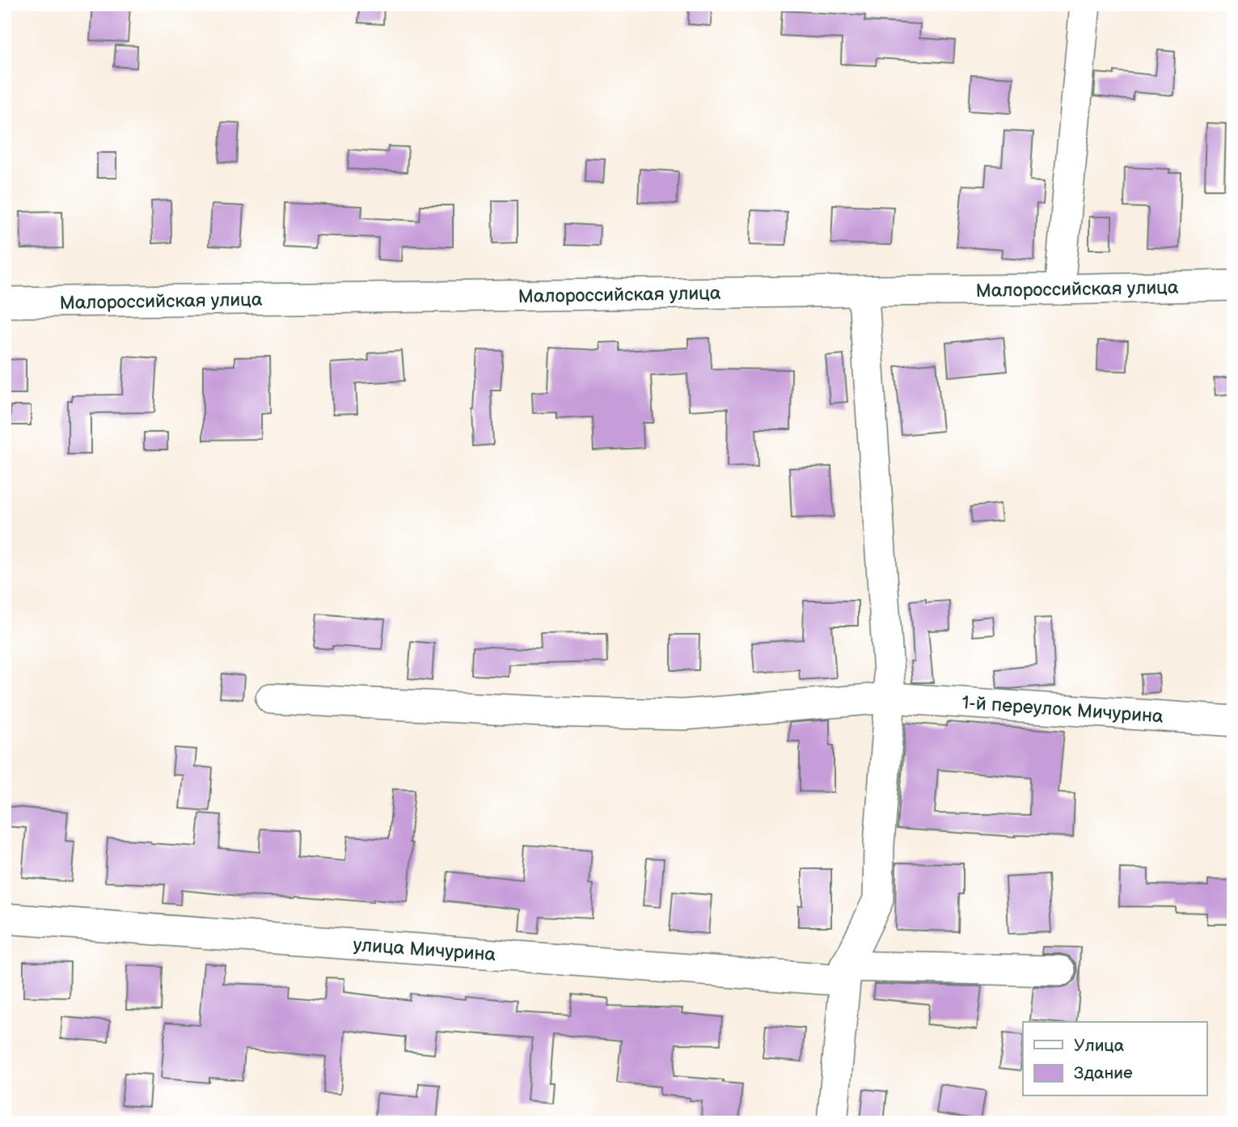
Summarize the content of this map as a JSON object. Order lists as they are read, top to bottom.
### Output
{
  "streets": {
    "street": ["Малороссийская улица", "1-й переулок Мичурина", "улица Мичурина"]
  },
  "legend": ["Улица", "Здание"]
}
